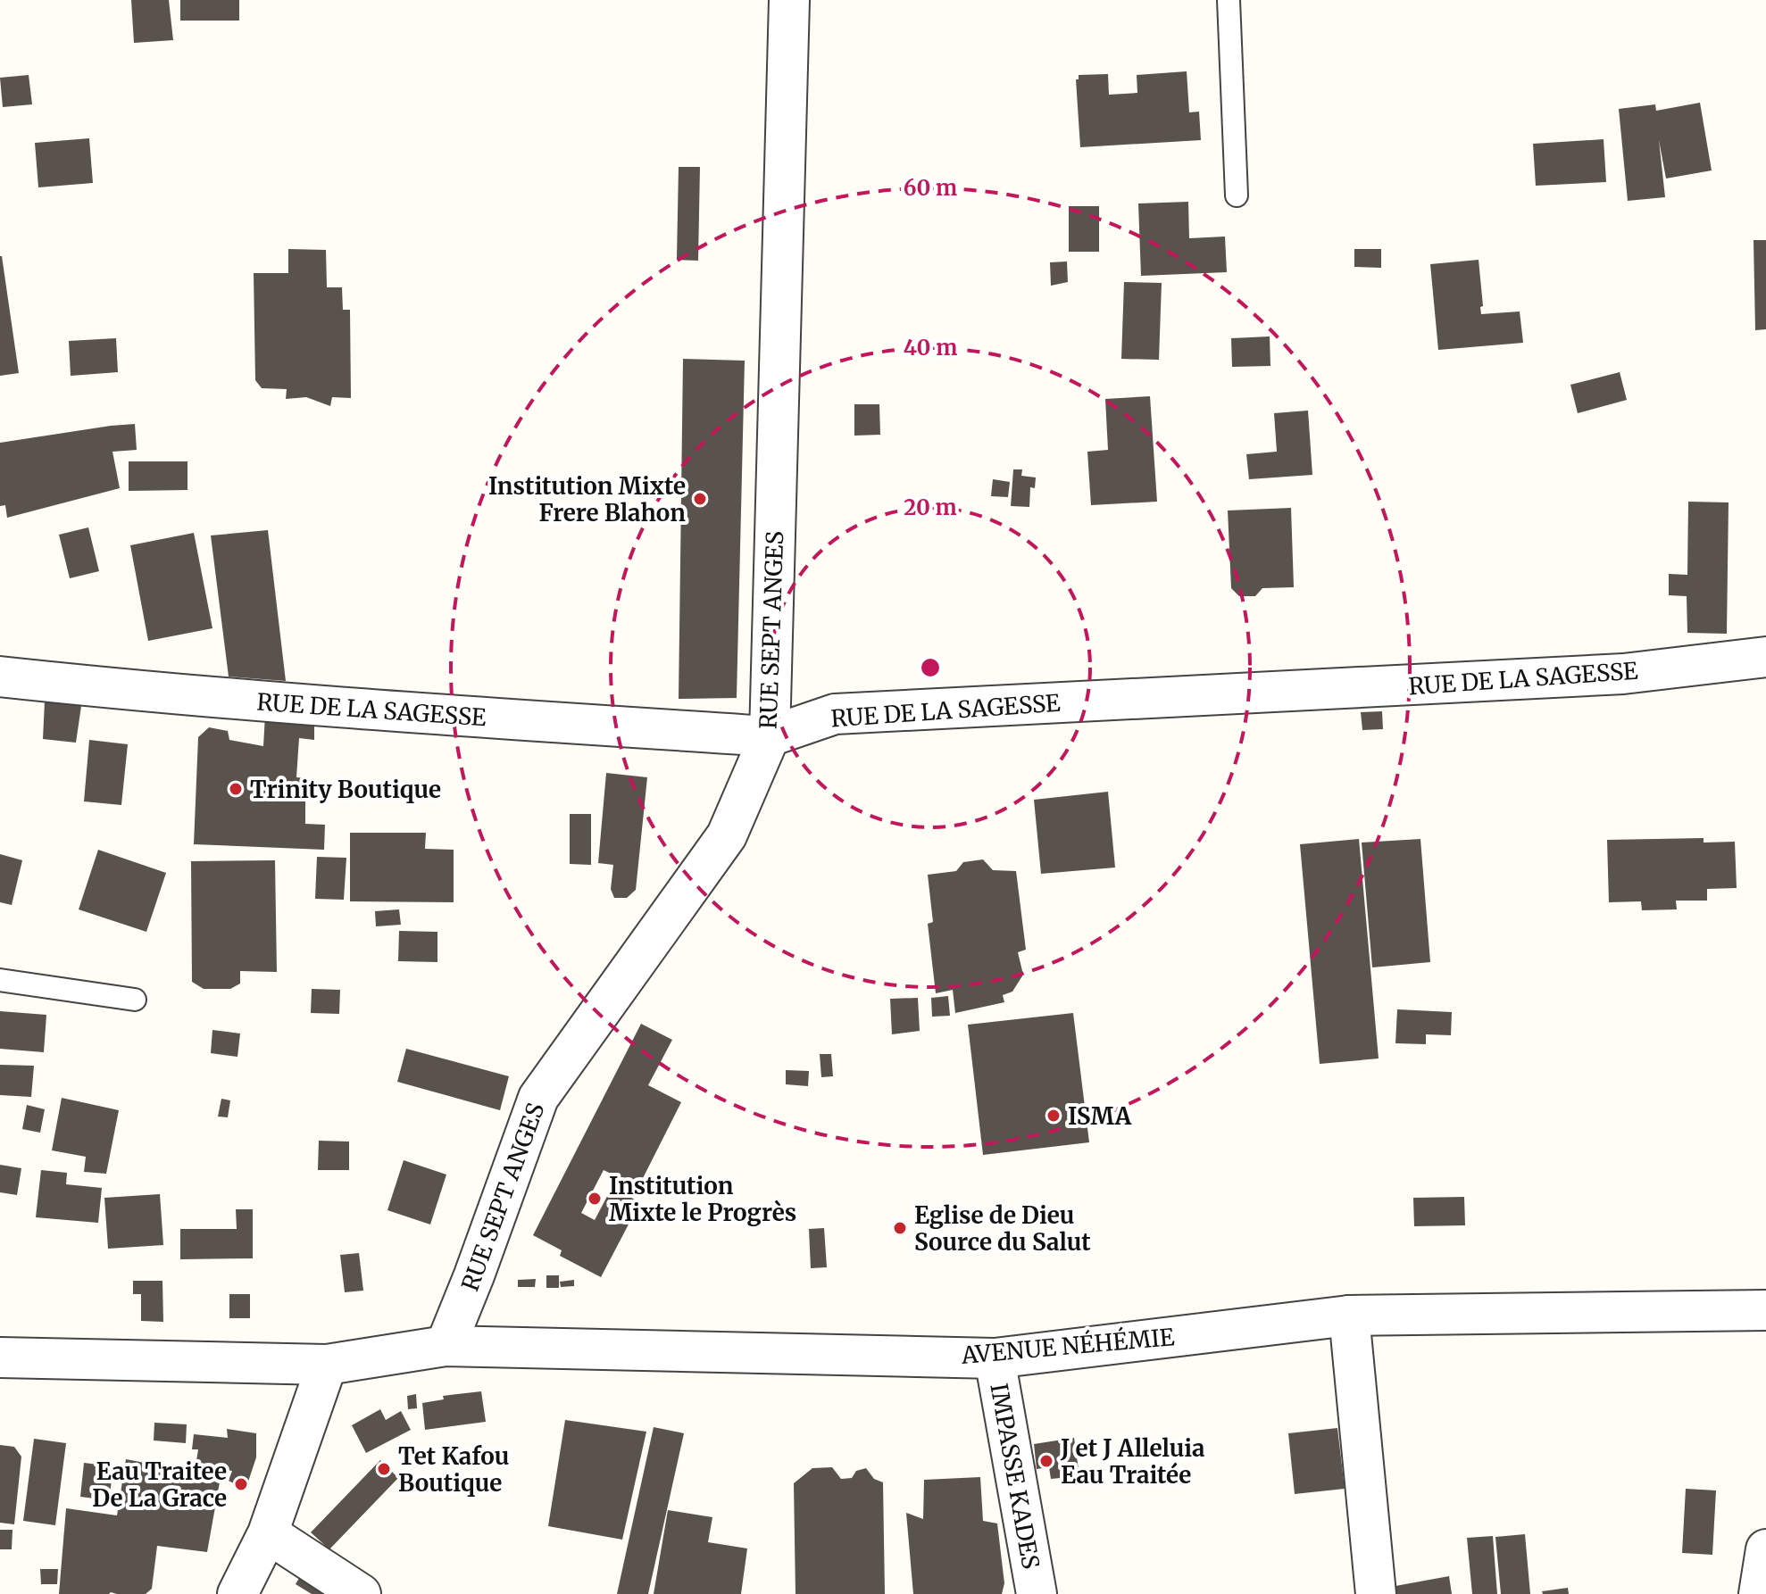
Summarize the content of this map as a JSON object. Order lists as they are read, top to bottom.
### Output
{
  "streets": {
    "street": [
      "RUE SEPT ANGES",
      "RUE DE LA SAGESSE",
      "AVENUE NÉHÉMIE",
      "IMPASSE KADES"
    ]
  },
  "crossings": [
    ["RUE SEPT ANGES", "RUE DE LA SAGESSE"],
    ["RUE SEPT ANGES", "AVENUE NÉHÉMIE"],
    ["AVENUE NÉHÉMIE", "IMPASSE KADES"]
  ],
  "places": [
    "Institution Mixte Frere Blahon",
    "Trinity Boutique",
    "ISMA",
    "Institution Mixte le Progrès",
    "Eglise de Dieu Source du Salut",
    "J et J Alleluia Eau Traitée",
    "Tet Kafou Boutique",
    "Eau Traitee De La Grace"
  ],
  "rings": ["60 m", "40 m", "20 m"]
}
